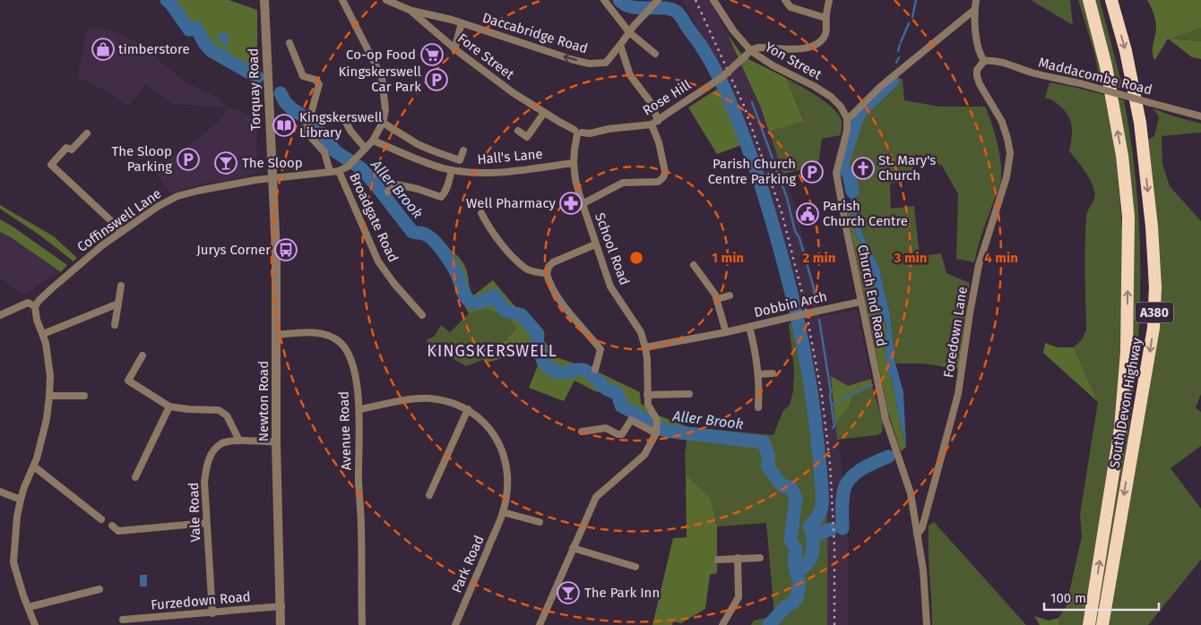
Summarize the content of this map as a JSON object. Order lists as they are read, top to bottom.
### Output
{
  "streets": {
    "highway": ["A380", "South Devon Highway"],
    "street": [
      "Daccabridge Road",
      "Fore Street",
      "Yon Street",
      "Maddacombe Road",
      "Torquay Road",
      "Rose Hill",
      "Hall's Lane",
      "Broadgate Road",
      "Coffinswell Lane",
      "School Road",
      "Church End Road",
      "Dobbin Arch",
      "Foredown Lane",
      "Newton Road",
      "Avenue Road",
      "Vale Road",
      "Park Road",
      "Furzedown Road"
    ]
  },
  "crossings": [
    ["Daccabridge Road", "Fore Street"],
    ["Fore Street", "Rose Hill"],
    ["Fore Street", "School Road"],
    ["Yon Street", "Rose Hill"],
    ["Yon Street", "Church End Road"],
    ["Maddacombe Road", "Foredown Lane"],
    ["Torquay Road", "Coffinswell Lane"],
    ["Torquay Road", "Newton Road"],
    ["Rose Hill", "School Road"],
    ["Hall's Lane", "School Road"],
    ["Broadgate Road", "Coffinswell Lane"],
    ["Coffinswell Lane", "Newton Road"],
    ["School Road", "Dobbin Arch"],
    ["Church End Road", "Dobbin Arch"],
    ["Church End Road", "Foredown Lane"],
    ["Newton Road", "Avenue Road"],
    ["Newton Road", "Vale Road"],
    ["Newton Road", "Furzedown Road"],
    ["Avenue Road", "Park Road"],
    ["Vale Road", "Furzedown Road"]
  ],
  "one_way": ["Daccabridge Road"],
  "districts": ["KINGSKERSWELL"],
  "water": ["Aller Brook"],
  "places": {
    "shop": ["timberstore"],
    "supermarket": ["Co-op Food"],
    "parking": ["Kingskerswell Car Park", "The Sloop Parking", "Parish Church Centre Parking"],
    "library": ["Kingskerswell Library"],
    "bar": ["The Sloop", "The Park Inn"],
    "church": ["St. Mary's Church"],
    "pharmacy": ["Well Pharmacy"],
    "public building": ["Parish Church Centre"],
    "bus stop": ["Jurys Corner"]
  },
  "scale_bar": "100 m",
  "rings": [
    "1 min",
    "2 min",
    "3 min",
    "4 min"
  ]
}
